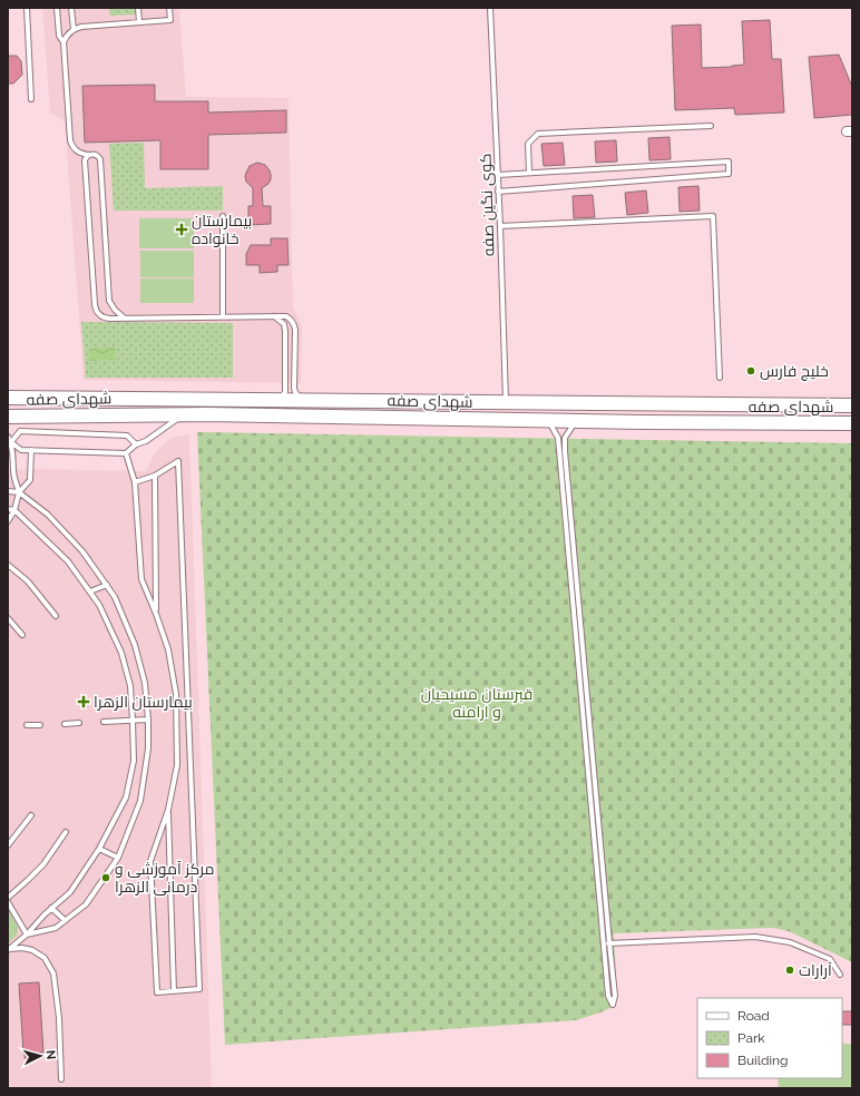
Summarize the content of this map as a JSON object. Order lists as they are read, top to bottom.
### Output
{
  "streets": {
    "main road": ["شهدای صفه"],
    "lane": ["کوی نگین صفه"]
  },
  "crossings": [
    ["کوی نگین صفه", "شهدای صفه"]
  ],
  "parks": ["قبرستان مسیحیان و ارامنه"],
  "places": {
    "health": ["بیمارستان خانواده", "بیمارستان الزهرا"],
    "other": ["خلیج فارس", "مرکز آموزشی و درمانی الزهرا", "آرارات"]
  },
  "legend": ["Road", "Park", "Building"],
  "north": "right"
}
